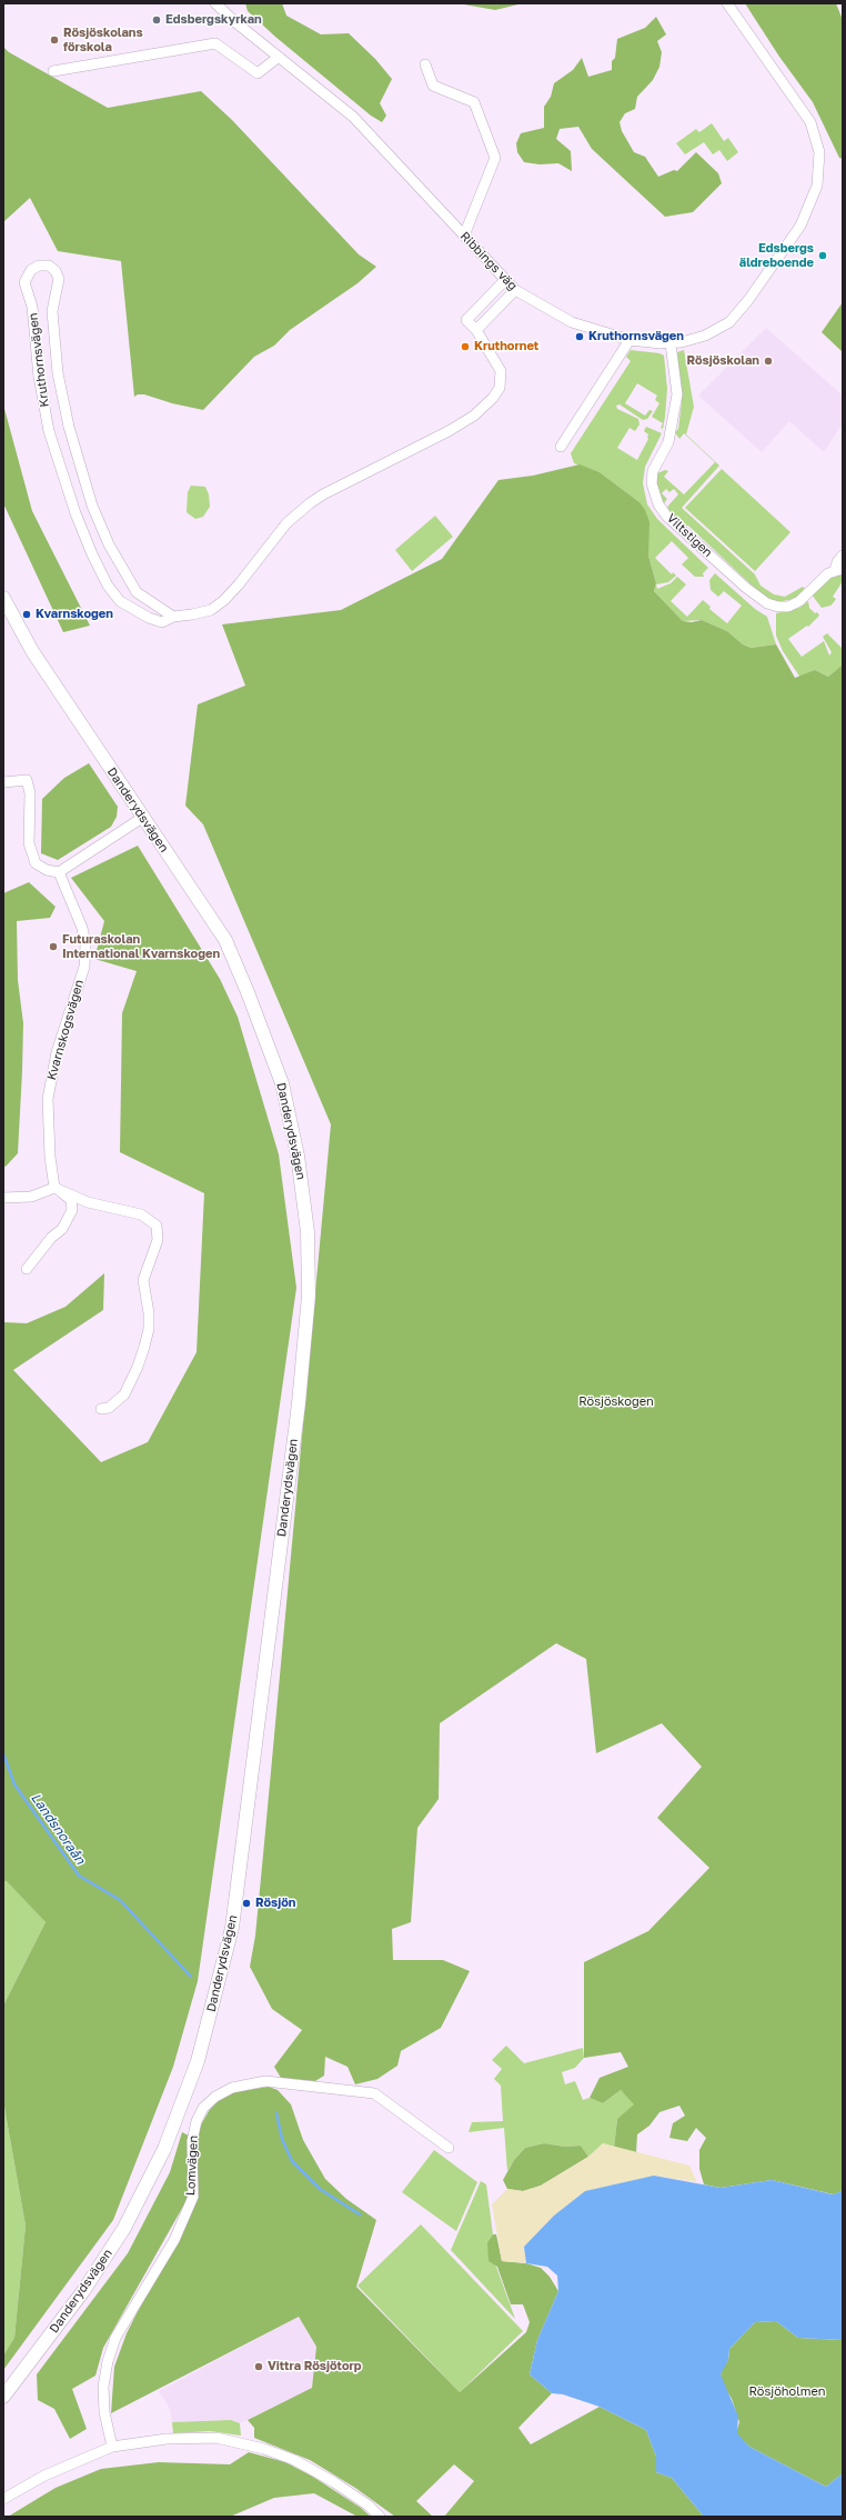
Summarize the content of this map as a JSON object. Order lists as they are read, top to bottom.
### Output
{
  "streets": {
    "main road": ["Danderydsvägen"],
    "street": [
      "Ribbings väg",
      "Kruthornsvägen",
      "Viltstigen",
      "Kvarnskogsvägen",
      "Lomvägen"
    ]
  },
  "crossings": [
    ["Ribbings väg", "Kruthornsvägen"],
    ["Ribbings väg", "Viltstigen"]
  ],
  "water": ["Landsnoraån"],
  "parks": ["Rösjöskogen", "Rösjöholmen"],
  "places": [
    "Edsbergskyrkan",
    "Rösjöskolans förskola",
    "Edsbergs äldreboende",
    "Kruthornsvägen",
    "Kruthornet",
    "Rösjöskolan",
    "Kvarnskogen",
    "Futuraskolan International Kvarnskogen",
    "Rösjön",
    "Vittra Rösjötorp"
  ]
}
